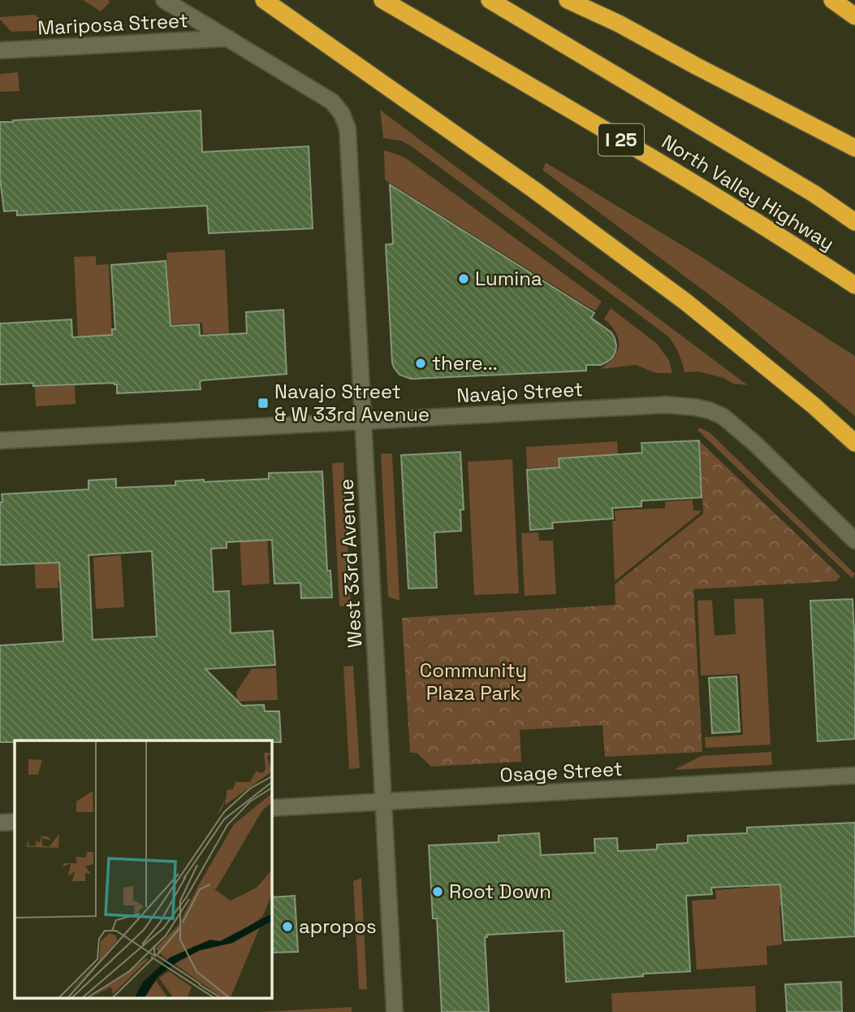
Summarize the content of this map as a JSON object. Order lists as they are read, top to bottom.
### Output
{
  "streets": {
    "highway": ["I 25", "North Valley Highway"],
    "street": [
      "Mariposa Street",
      "Navajo Street",
      "West 33rd Avenue",
      "Osage Street"
    ]
  },
  "crossings": [
    ["Mariposa Street", "West 33rd Avenue"],
    ["Navajo Street", "West 33rd Avenue"],
    ["West 33rd Avenue", "Osage Street"]
  ],
  "parks": ["Community Plaza Park"],
  "places": {
    "other": [
      "Lumina",
      "there...",
      "Root Down",
      "apropos"
    ],
    "transit": ["Navajo Street & W 33rd Avenue"]
  }
}
